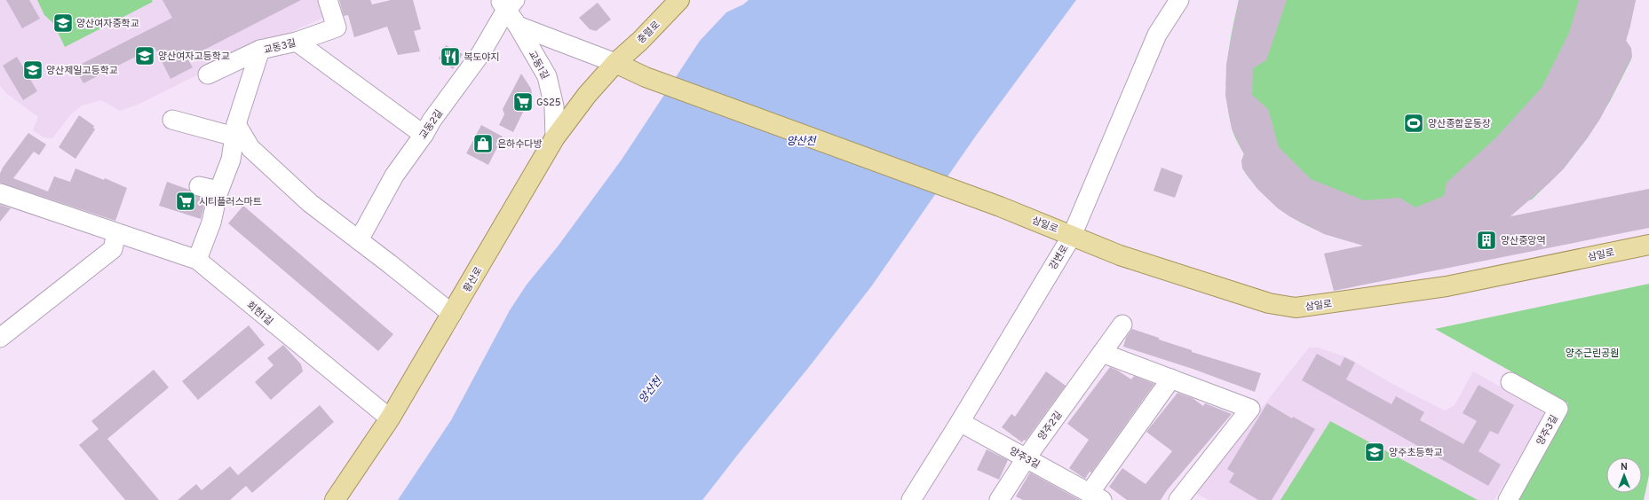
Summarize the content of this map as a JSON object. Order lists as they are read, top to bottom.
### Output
{
  "streets": {
    "main road": ["충렬로", "삼일로", "황산로"],
    "street": [
      "교동3길",
      "교동1길",
      "교동2길",
      "강변로",
      "회현1길",
      "양주2길",
      "양주3길"
    ]
  },
  "crossings": [
    ["충렬로", "삼일로"],
    ["충렬로", "황산로"],
    ["교동3길", "회현1길"],
    ["교동1길", "교동2길"],
    ["교동1길", "황산로"],
    ["삼일로", "강변로"],
    ["삼일로", "황산로"],
    ["강변로", "양주3길"],
    ["황산로", "회현1길"],
    ["양주2길", "양주3길"]
  ],
  "water": ["양산천"],
  "parks": ["양주근린공원"],
  "places": {
    "school or university": [
      "양산여자중학교",
      "양산여자고등학교",
      "양산제일고등학교",
      "양주초등학교"
    ],
    "restaurant": ["복도야지"],
    "supermarket": ["GS25", "시티플러스마트"],
    "sports": ["양산종합운동장"],
    "shop": ["은하수다방"],
    "building": ["양산중앙역"]
  },
  "north": "top"
}
